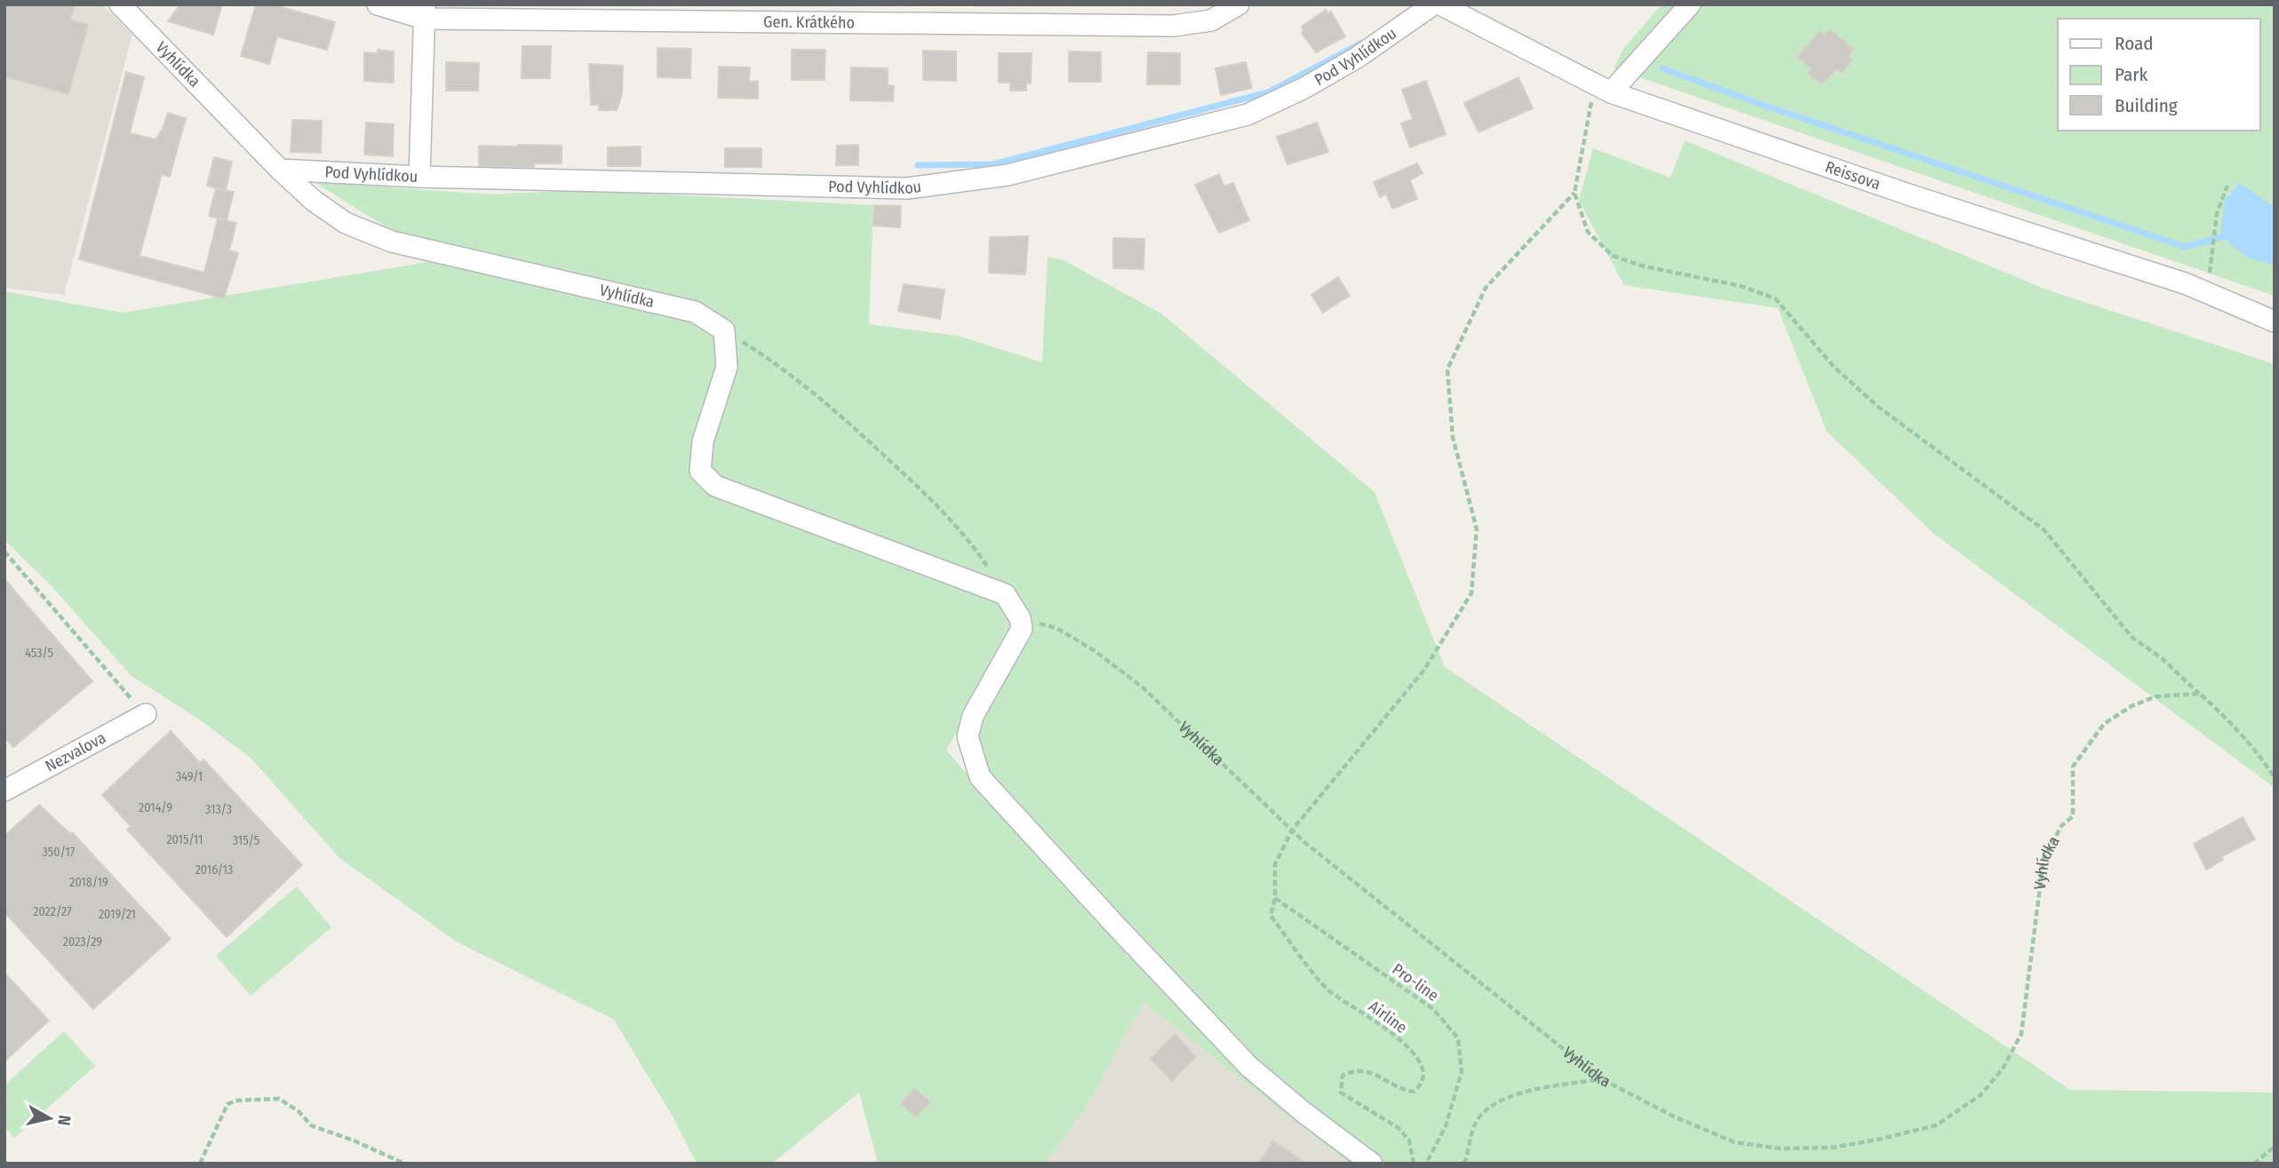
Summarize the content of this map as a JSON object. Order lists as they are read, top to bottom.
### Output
{
  "streets": {
    "street": [
      "Gen. Krátkého",
      "Pod Vyhlídkou",
      "Vyhlídka",
      "Reissova",
      "Nezvalova"
    ],
    "path": ["Pro-line", "Airline"]
  },
  "crossings": [
    ["Pod Vyhlídkou", "Vyhlídka"],
    ["Pro-line", "Airline"]
  ],
  "house_numbers": [
    "453/5",
    "349/1",
    "2014/9",
    "313/3",
    "2015/11",
    "315/5",
    "350/17",
    "2016/13",
    "2018/19",
    "2022/27",
    "2019/21",
    "2023/29"
  ],
  "legend": ["Road", "Park", "Building"],
  "north": "right"
}
